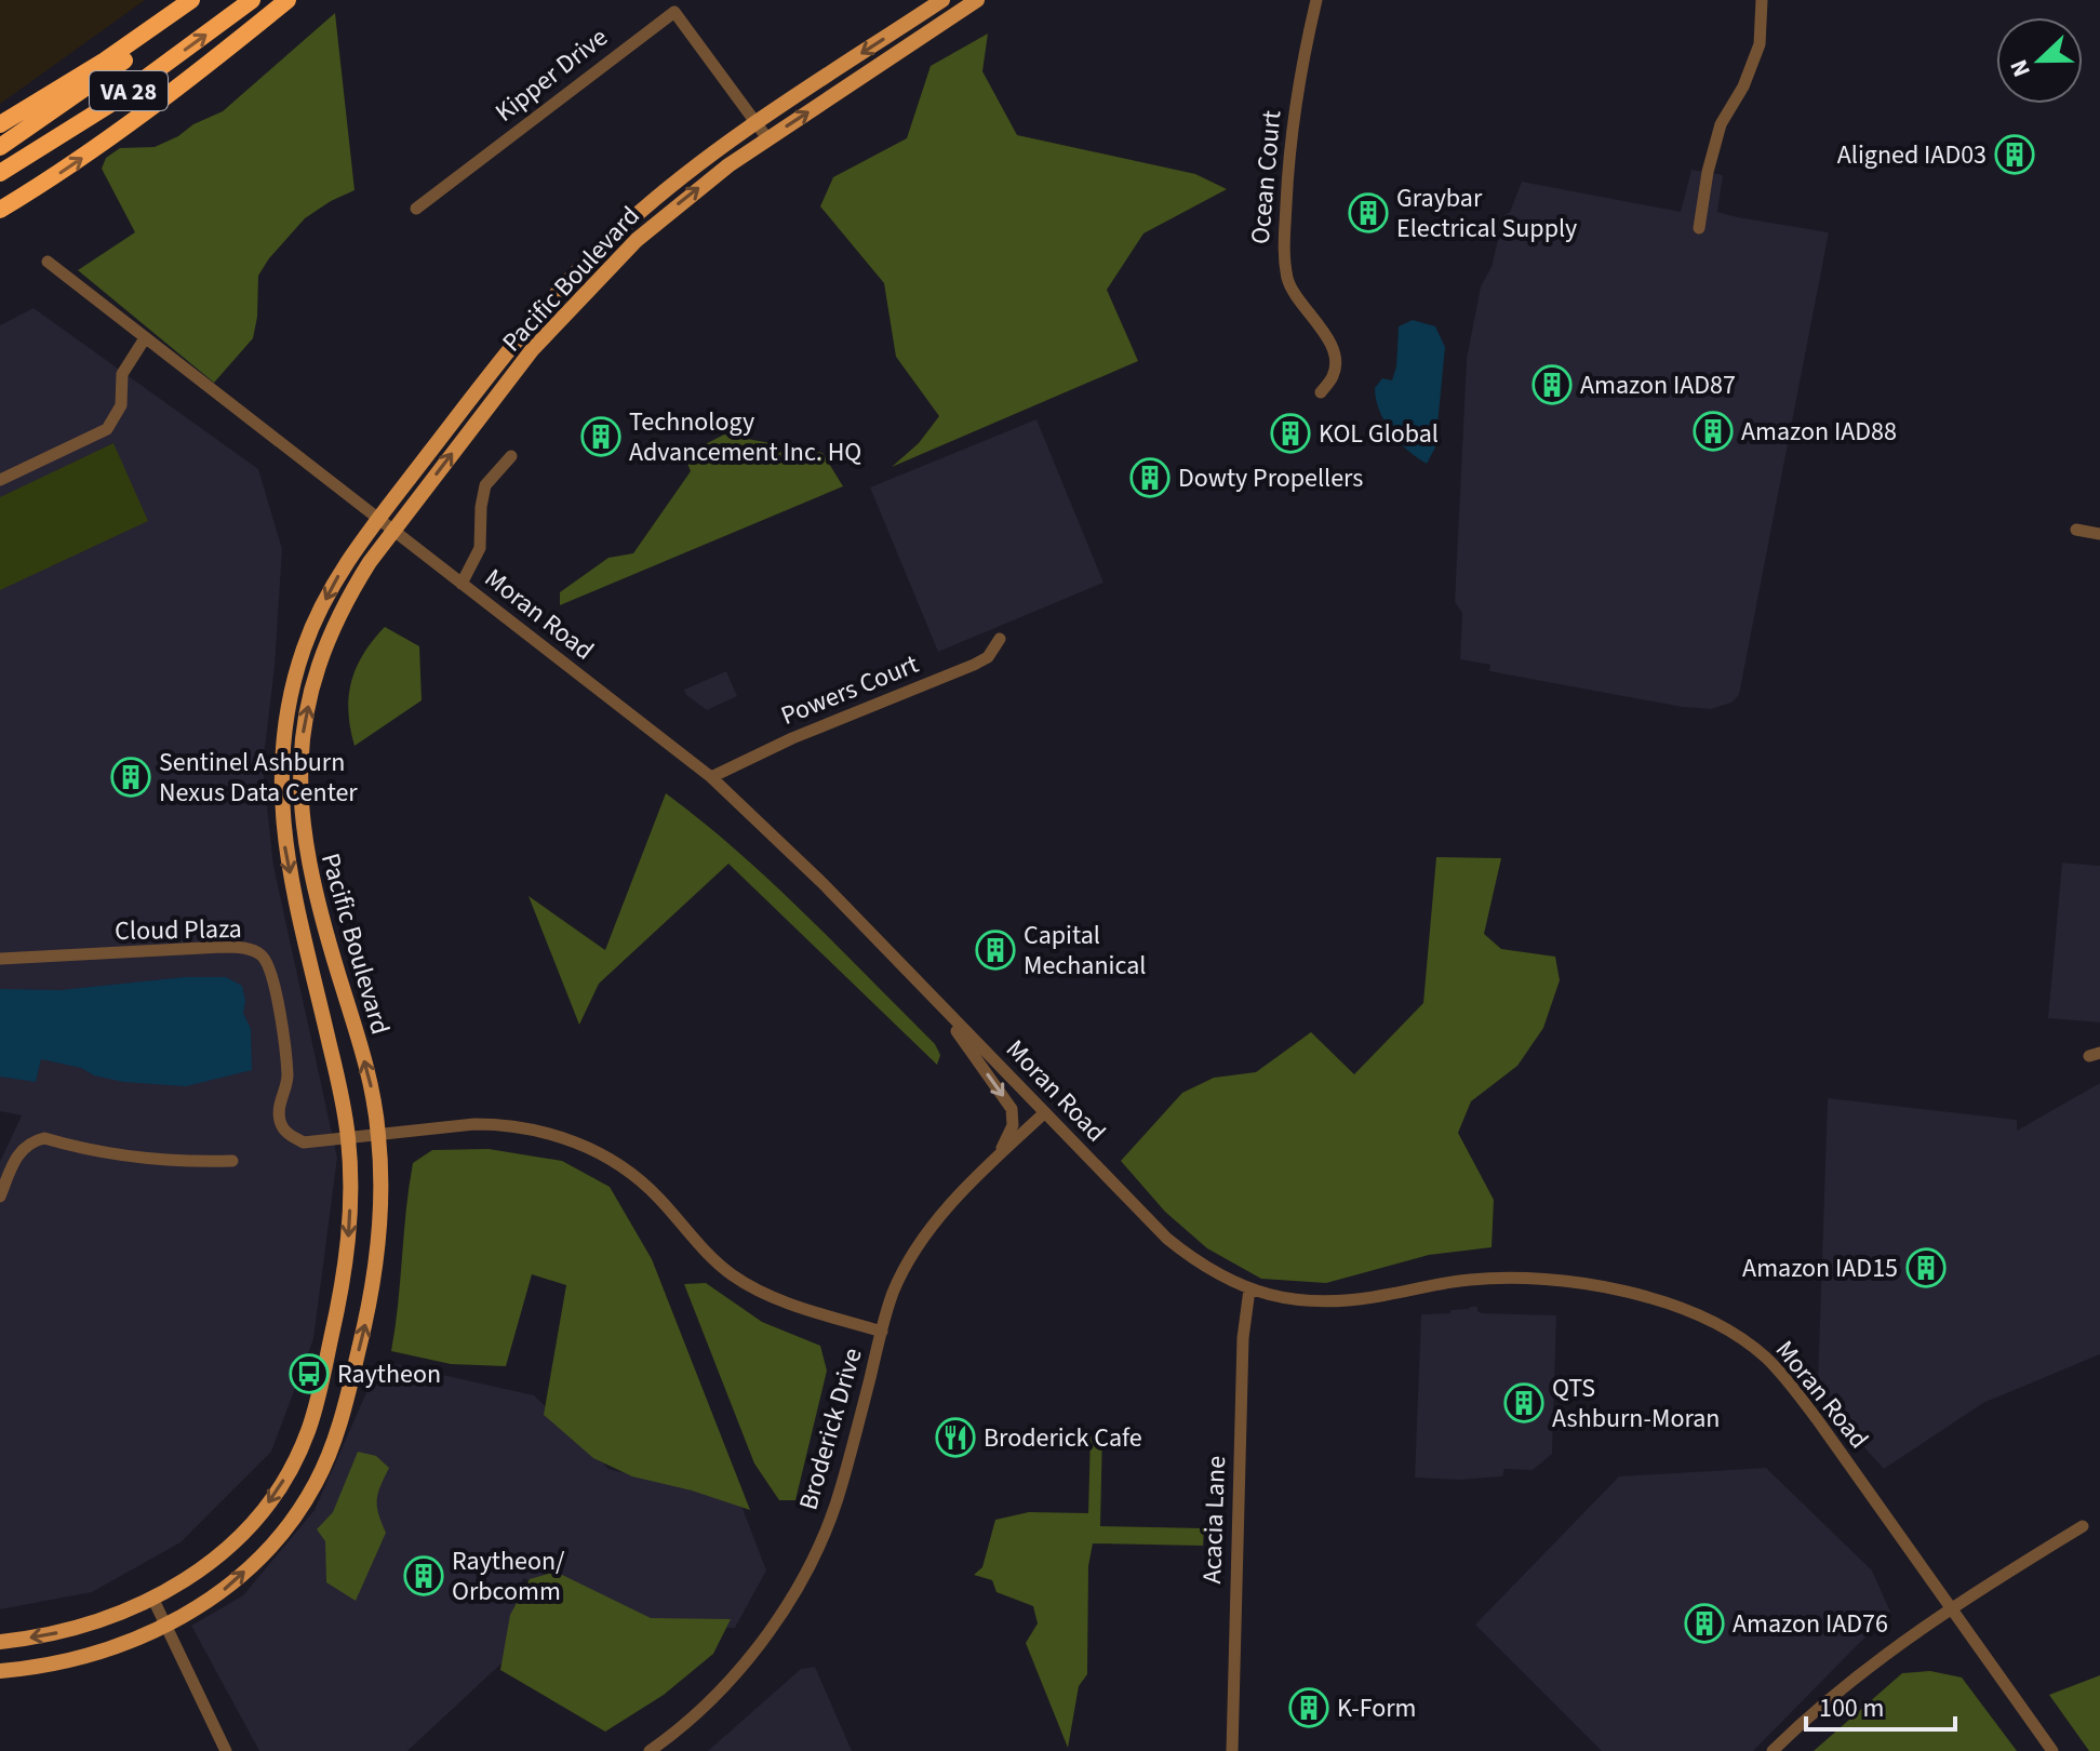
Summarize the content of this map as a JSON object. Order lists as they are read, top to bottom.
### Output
{
  "streets": {
    "highway": ["VA 28"],
    "main road": ["Pacific Boulevard"],
    "street": [
      "Kipper Drive",
      "Ocean Court",
      "Moran Road",
      "Powers Court",
      "Cloud Plaza",
      "Broderick Drive",
      "Acacia Lane"
    ]
  },
  "crossings": [
    ["Kipper Drive", "Pacific Boulevard"],
    ["Pacific Boulevard", "Moran Road"],
    ["Pacific Boulevard", "Cloud Plaza"],
    ["Moran Road", "Powers Court"],
    ["Moran Road", "Broderick Drive"],
    ["Moran Road", "Acacia Lane"]
  ],
  "places": {
    "building": [
      "Aligned IAD03",
      "Graybar Electrical Supply",
      "Amazon IAD87",
      "Amazon IAD88",
      "KOL Global",
      "Technology Advancement Inc. HQ",
      "Dowty Propellers",
      "Sentinel Ashburn Nexus Data Center",
      "Capital Mechanical",
      "Amazon IAD15",
      "QTS Ashburn-Moran",
      "Raytheon/ Orbcomm",
      "Amazon IAD76",
      "K-Form"
    ],
    "bus stop": ["Raytheon"],
    "restaurant": ["Broderick Cafe"]
  },
  "scale_bar": "100 m",
  "north": "left"
}
